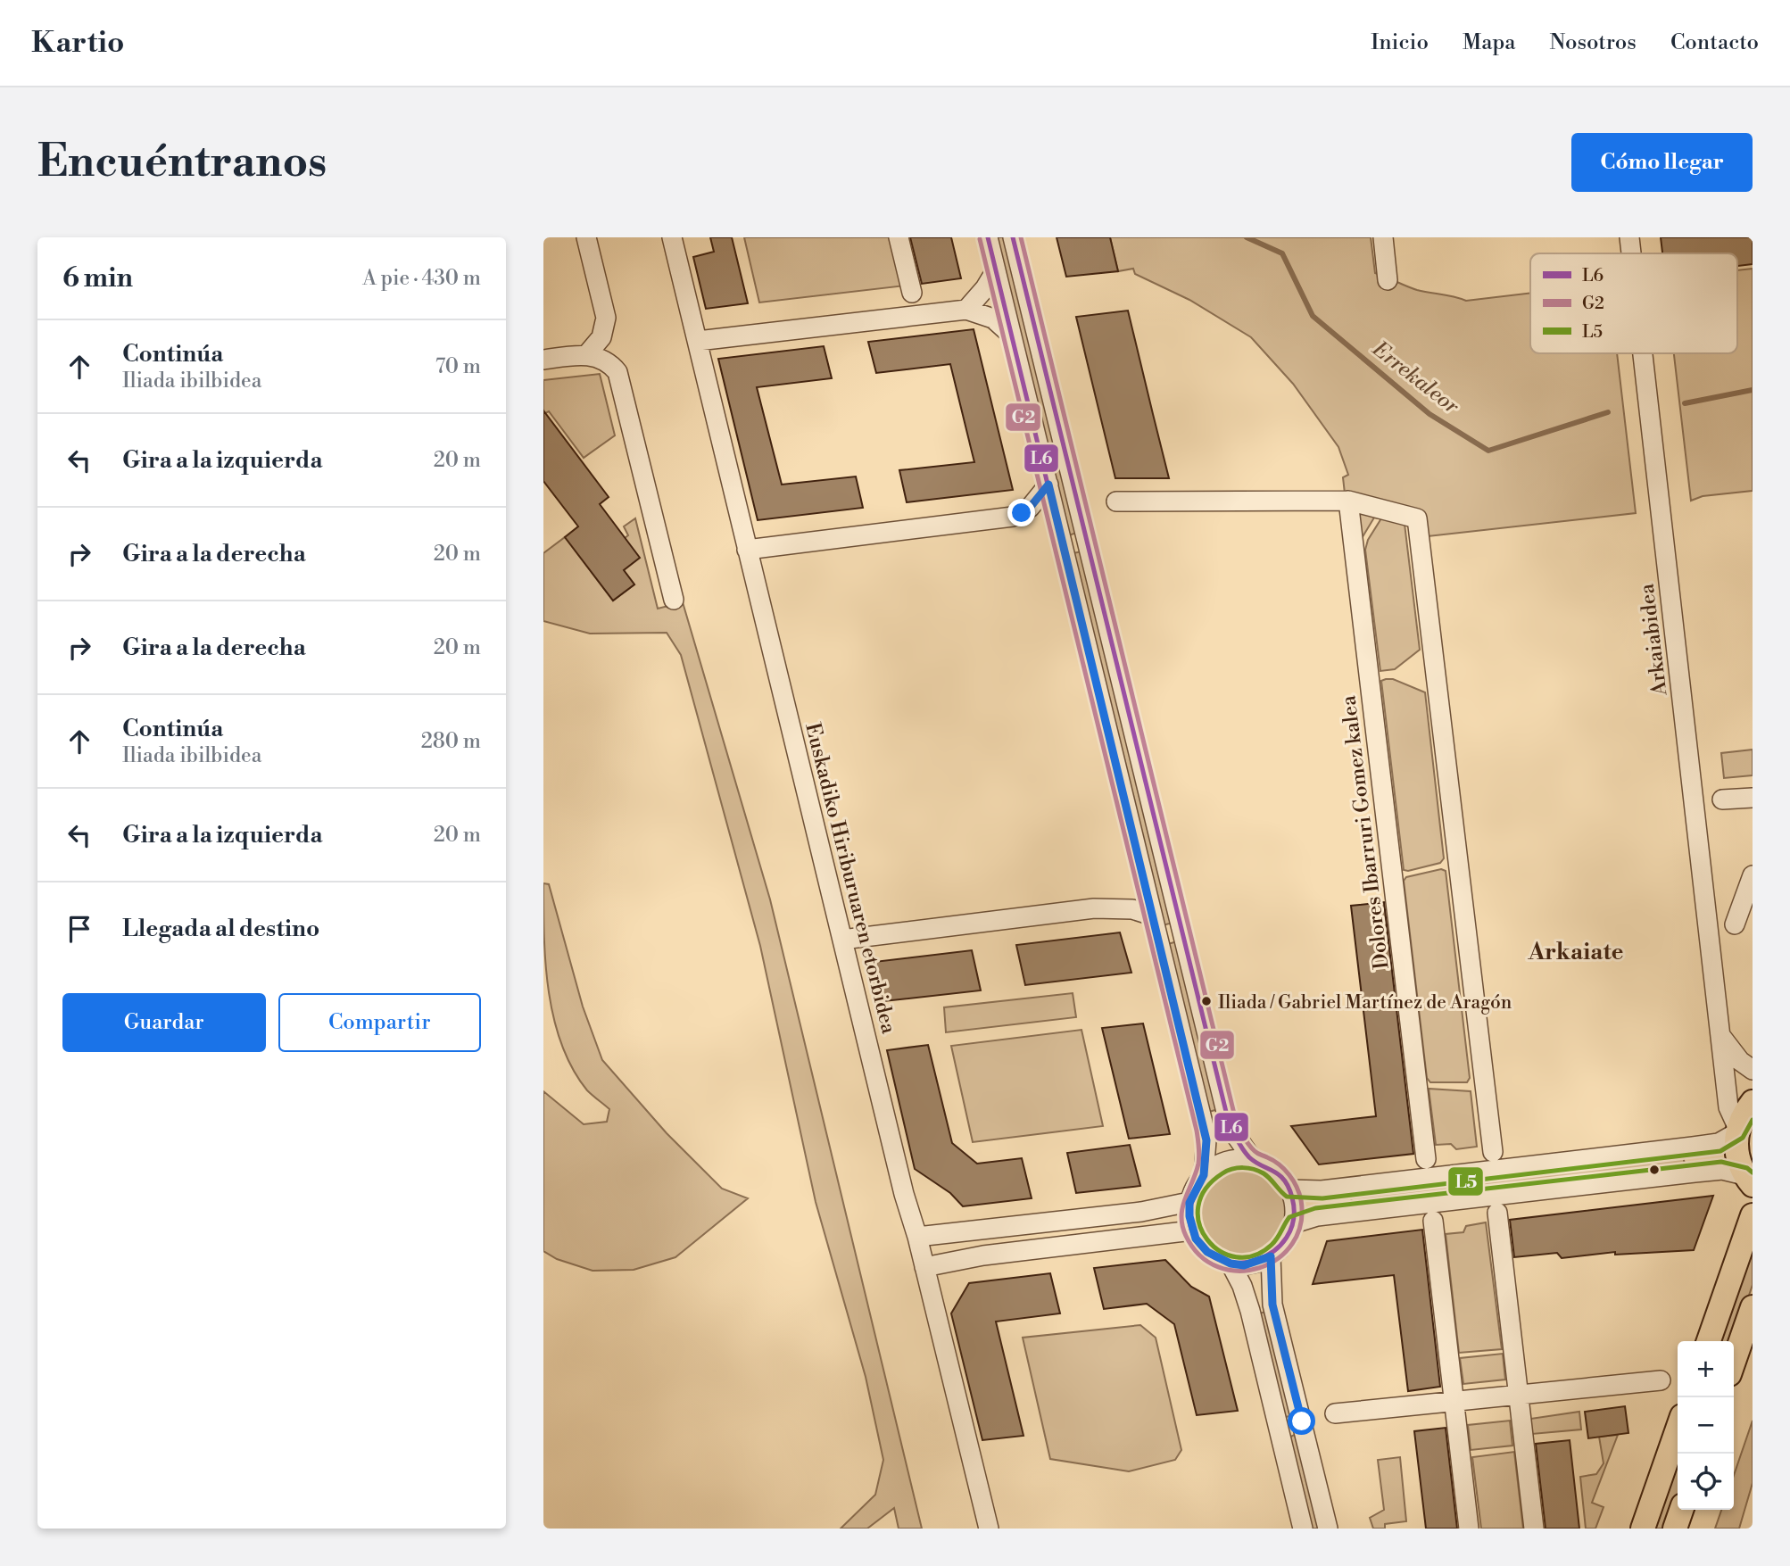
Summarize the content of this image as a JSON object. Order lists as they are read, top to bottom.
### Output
{
  "streets": {
    "street": ["Arkaiabidea", "Dolores Ibarruri Gomez kalea", "Euskadiko Hiriburuaren etorbidea"]
  },
  "districts": ["Arkaiate"],
  "water": ["Errekaleor"],
  "places": ["Iliada / Gabriel Martínez de Aragón"],
  "lines": ["transit line L6", "transit line G2", "transit line L5"],
  "legend": ["L6", "G2", "L5"],
  "page": {
    "header": "Kartio",
    "nav": [
      "Inicio",
      "Mapa",
      "Nosotros",
      "Contacto"
    ],
    "buttons": [
      "Cómo llegar",
      ["Guardar", "Compartir"]
    ],
    "title": "Encuéntranos",
    "heading": ["6 min", "A pie · 430 m"],
    "list": [
      ["Continúa", "Iliada ibilbidea", "70 m"],
      ["Gira a la izquierda", "20 m"],
      ["Gira a la derecha", "20 m"],
      ["Gira a la derecha", "20 m"],
      ["Continúa", "Iliada ibilbidea", "280 m"],
      ["Gira a la izquierda", "20 m"],
      "Llegada al destino"
    ],
    "map_buttons": ["+", "−"]
  }
}
